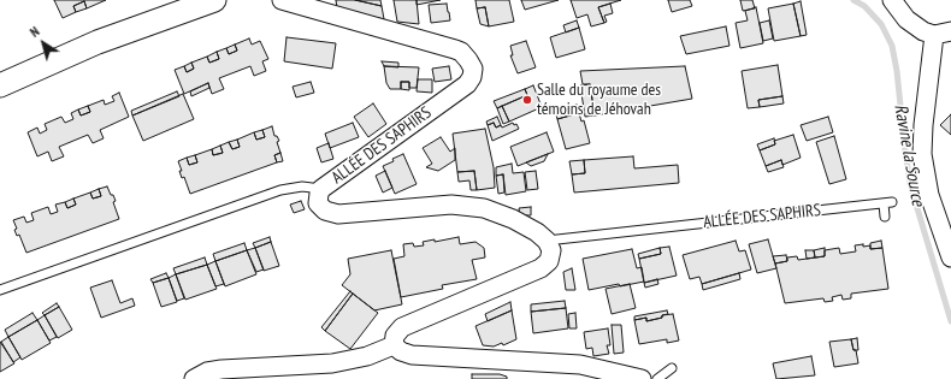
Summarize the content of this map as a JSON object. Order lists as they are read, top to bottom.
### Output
{
  "streets": {
    "street": ["ALLÉE DES SAPHIRS"]
  },
  "water": ["Ravine la Source"],
  "places": ["Salle du royaume des témoins de Jéhovah"],
  "north": "top left"
}
